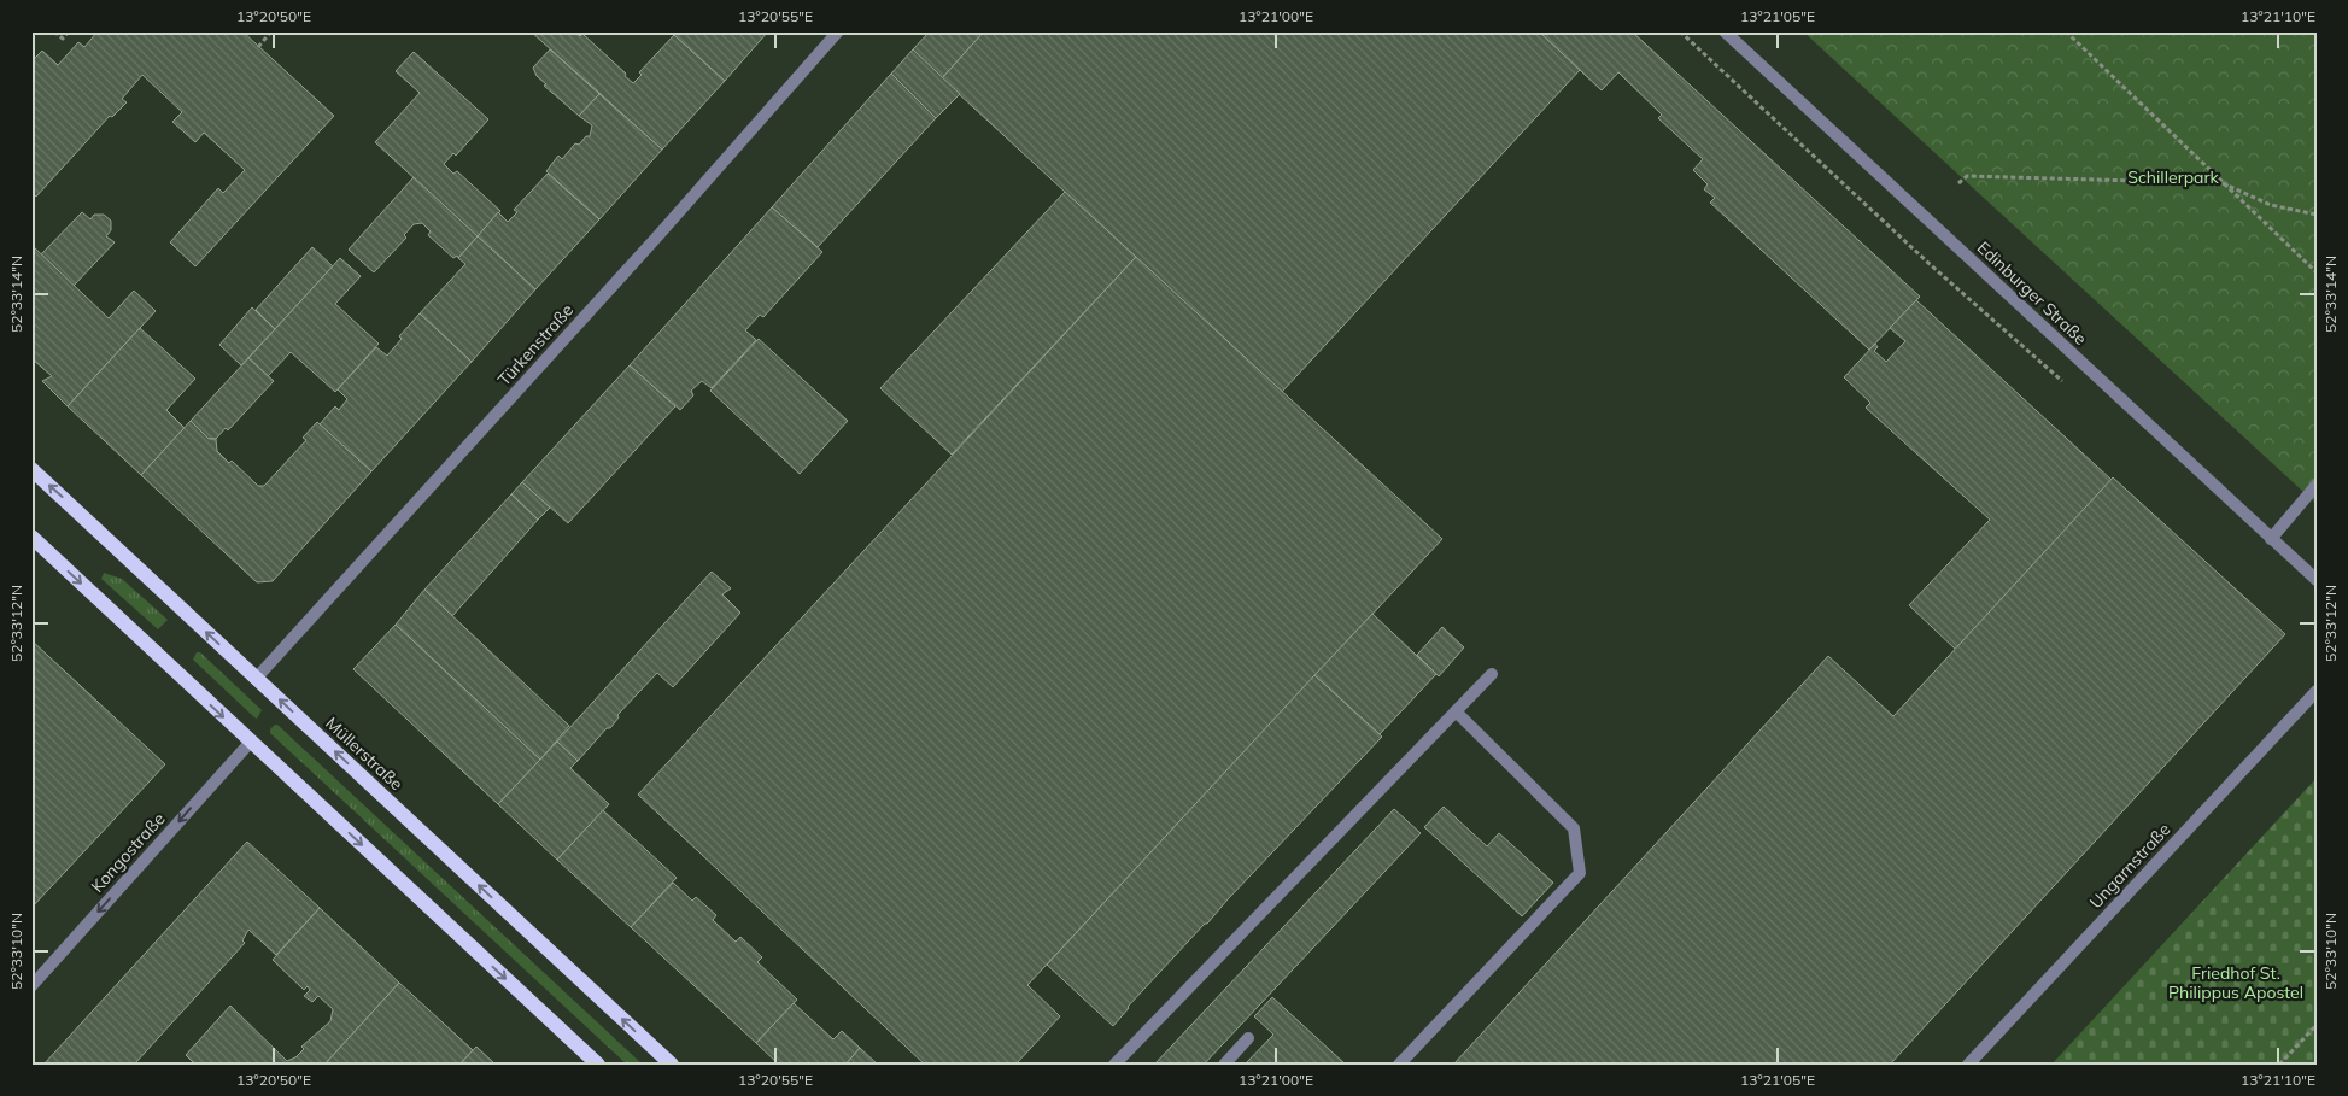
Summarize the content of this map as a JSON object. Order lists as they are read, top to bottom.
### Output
{
  "streets": {
    "main road": ["Müllerstraße"],
    "street": [
      "Edinburger Straße",
      "Türkenstraße",
      "Kongostraße",
      "Ungarnstraße"
    ]
  },
  "crossings": [
    ["Türkenstraße", "Müllerstraße"]
  ],
  "one_way": ["Kongostraße"],
  "parks": ["Schillerpark", "Friedhof St. Philippus Apostel"],
  "coordinates": [
    "13°20'50\"E",
    "13°20'55\"E",
    "13°21'00\"E",
    "13°21'05\"E",
    "13°21'10\"E",
    "52°33'14\"N",
    "52°33'12\"N",
    "52°33'10\"N"
  ]
}
